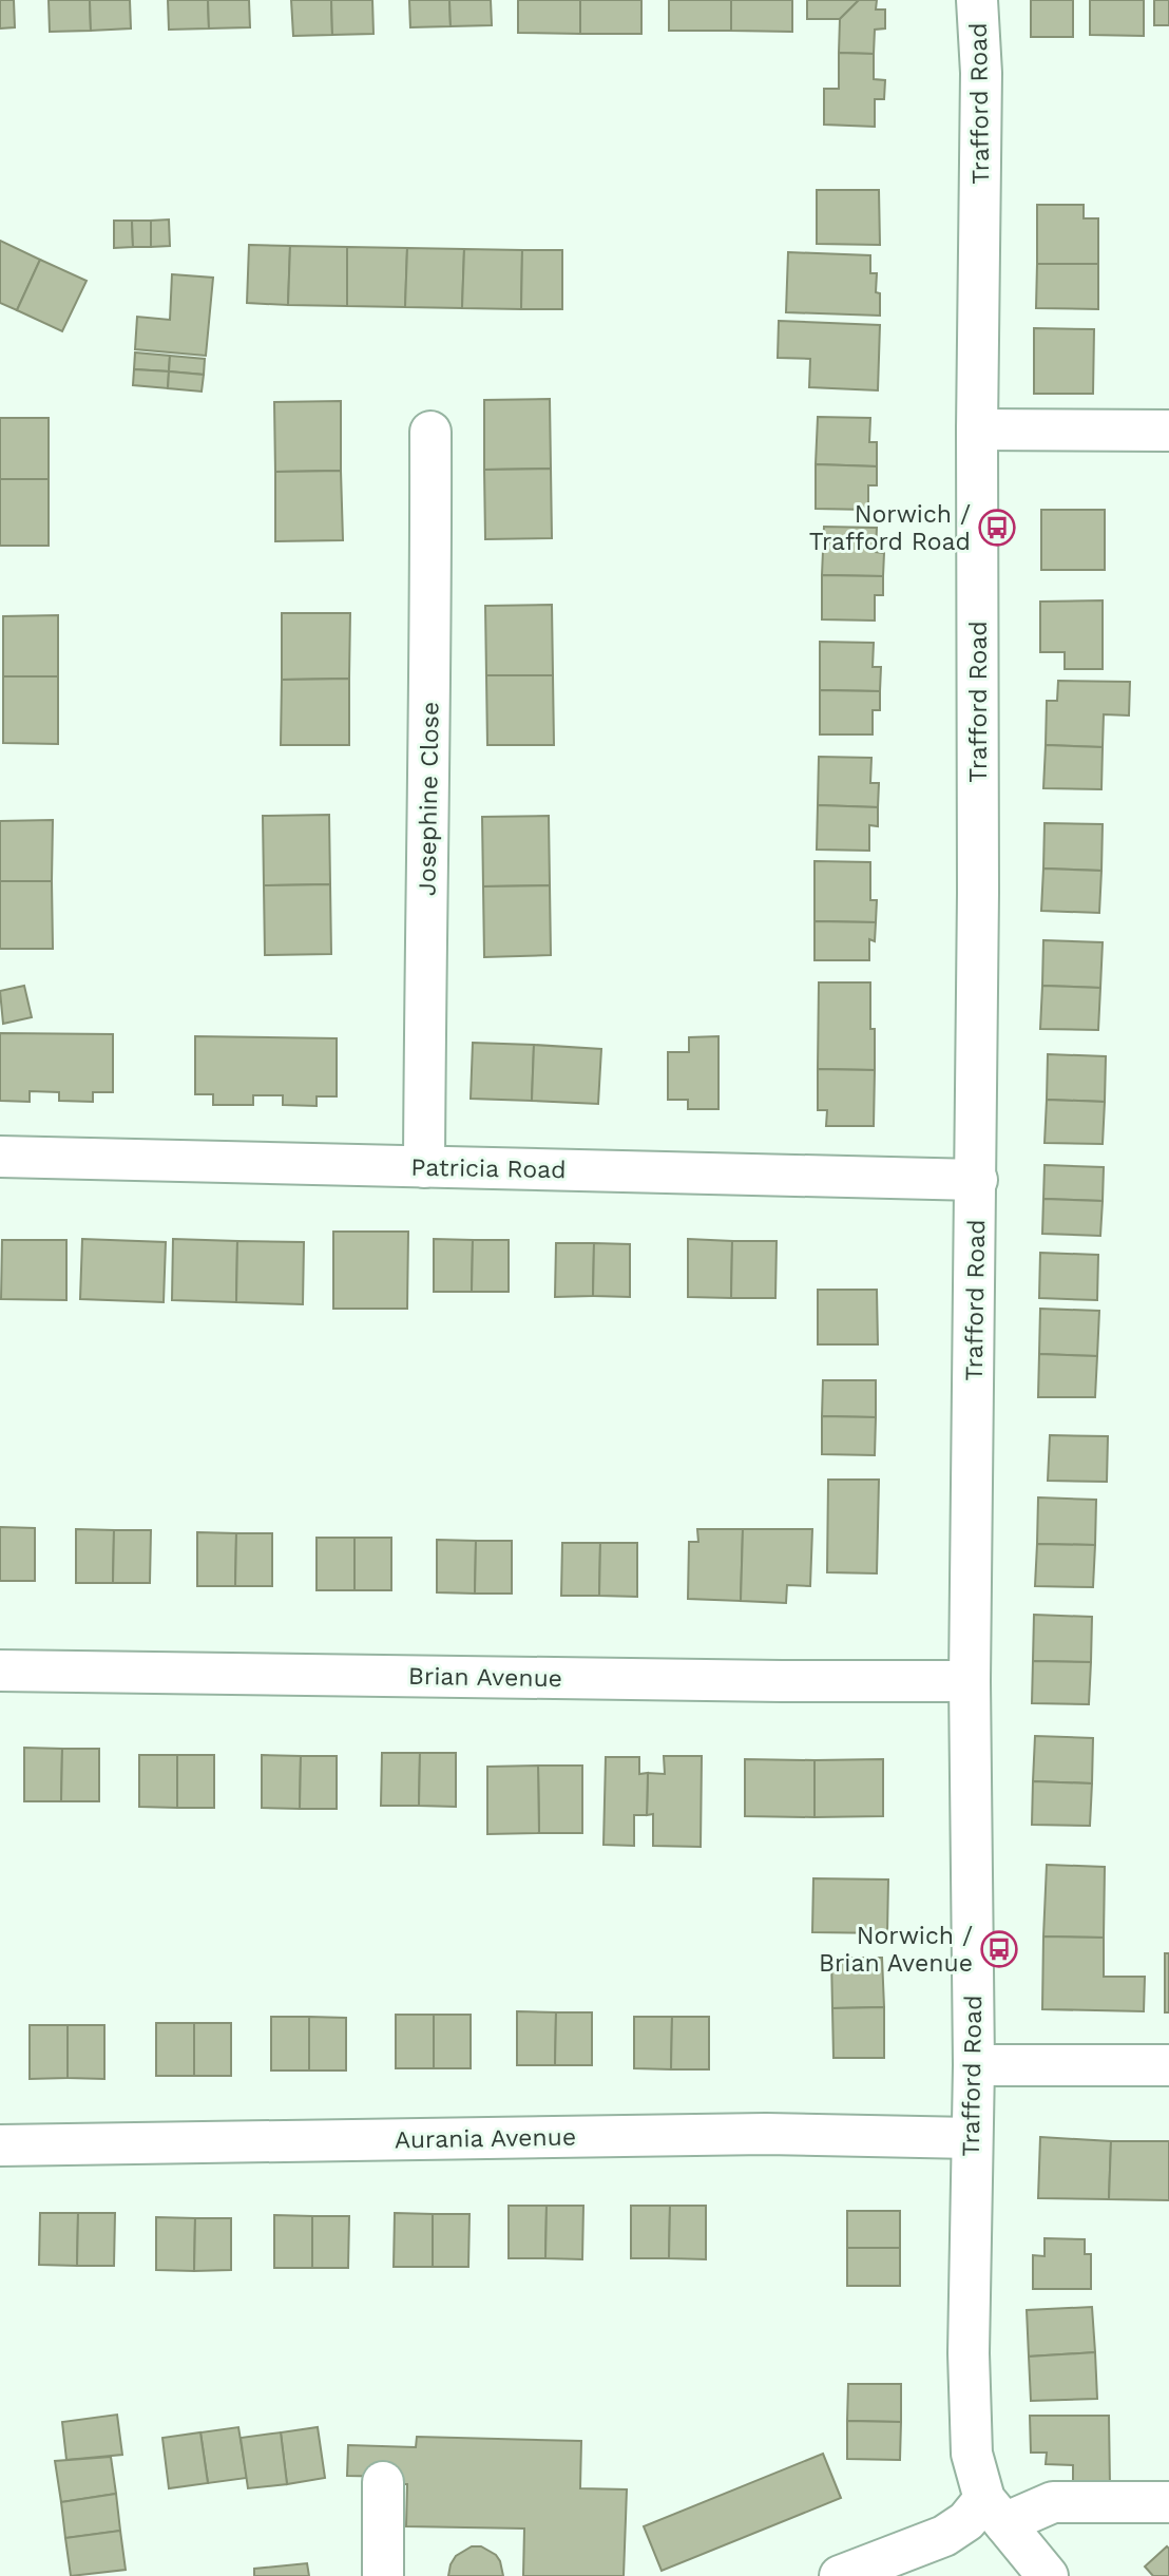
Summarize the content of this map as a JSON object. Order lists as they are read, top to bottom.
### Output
{
  "streets": {
    "street": [
      "Trafford Road",
      "Josephine Close",
      "Patricia Road",
      "Brian Avenue",
      "Aurania Avenue"
    ]
  },
  "crossings": [
    ["Trafford Road", "Patricia Road"],
    ["Trafford Road", "Brian Avenue"],
    ["Trafford Road", "Aurania Avenue"],
    ["Josephine Close", "Patricia Road"]
  ],
  "places": {
    "bus stop": ["Norwich / Trafford Road", "Norwich / Brian Avenue"]
  }
}
